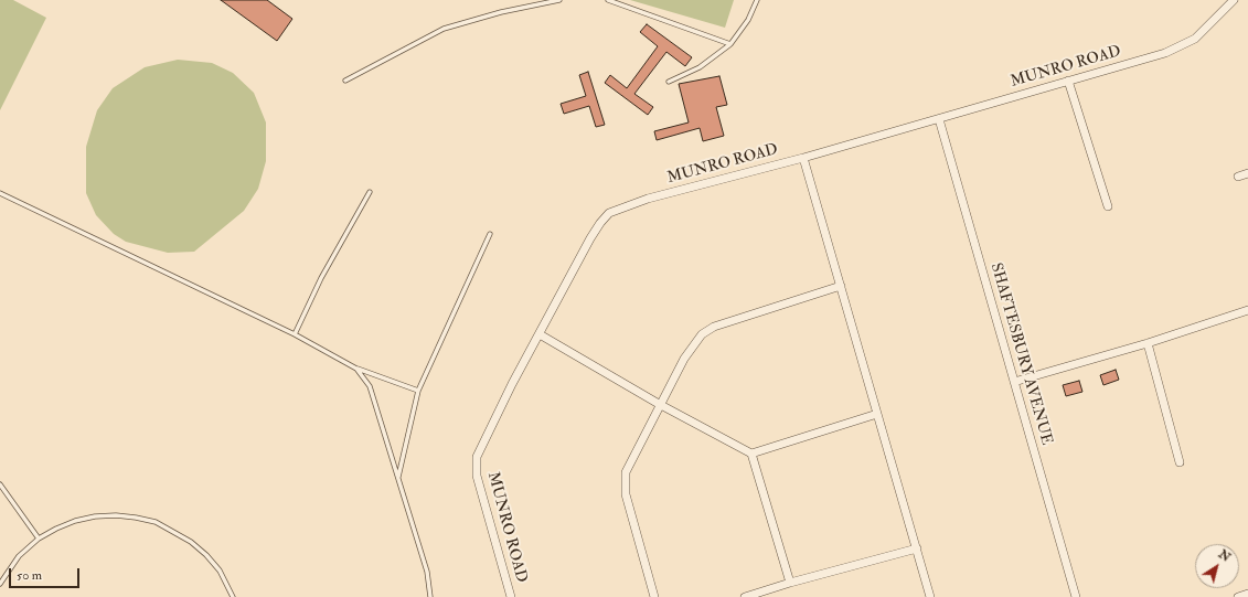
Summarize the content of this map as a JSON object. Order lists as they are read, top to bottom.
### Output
{
  "streets": {
    "street": ["MUNRO ROAD", "SHAFTESBURY AVENUE"]
  },
  "crossings": [
    ["MUNRO ROAD", "SHAFTESBURY AVENUE"]
  ],
  "scale_bar": "50 m",
  "north": "top right"
}
